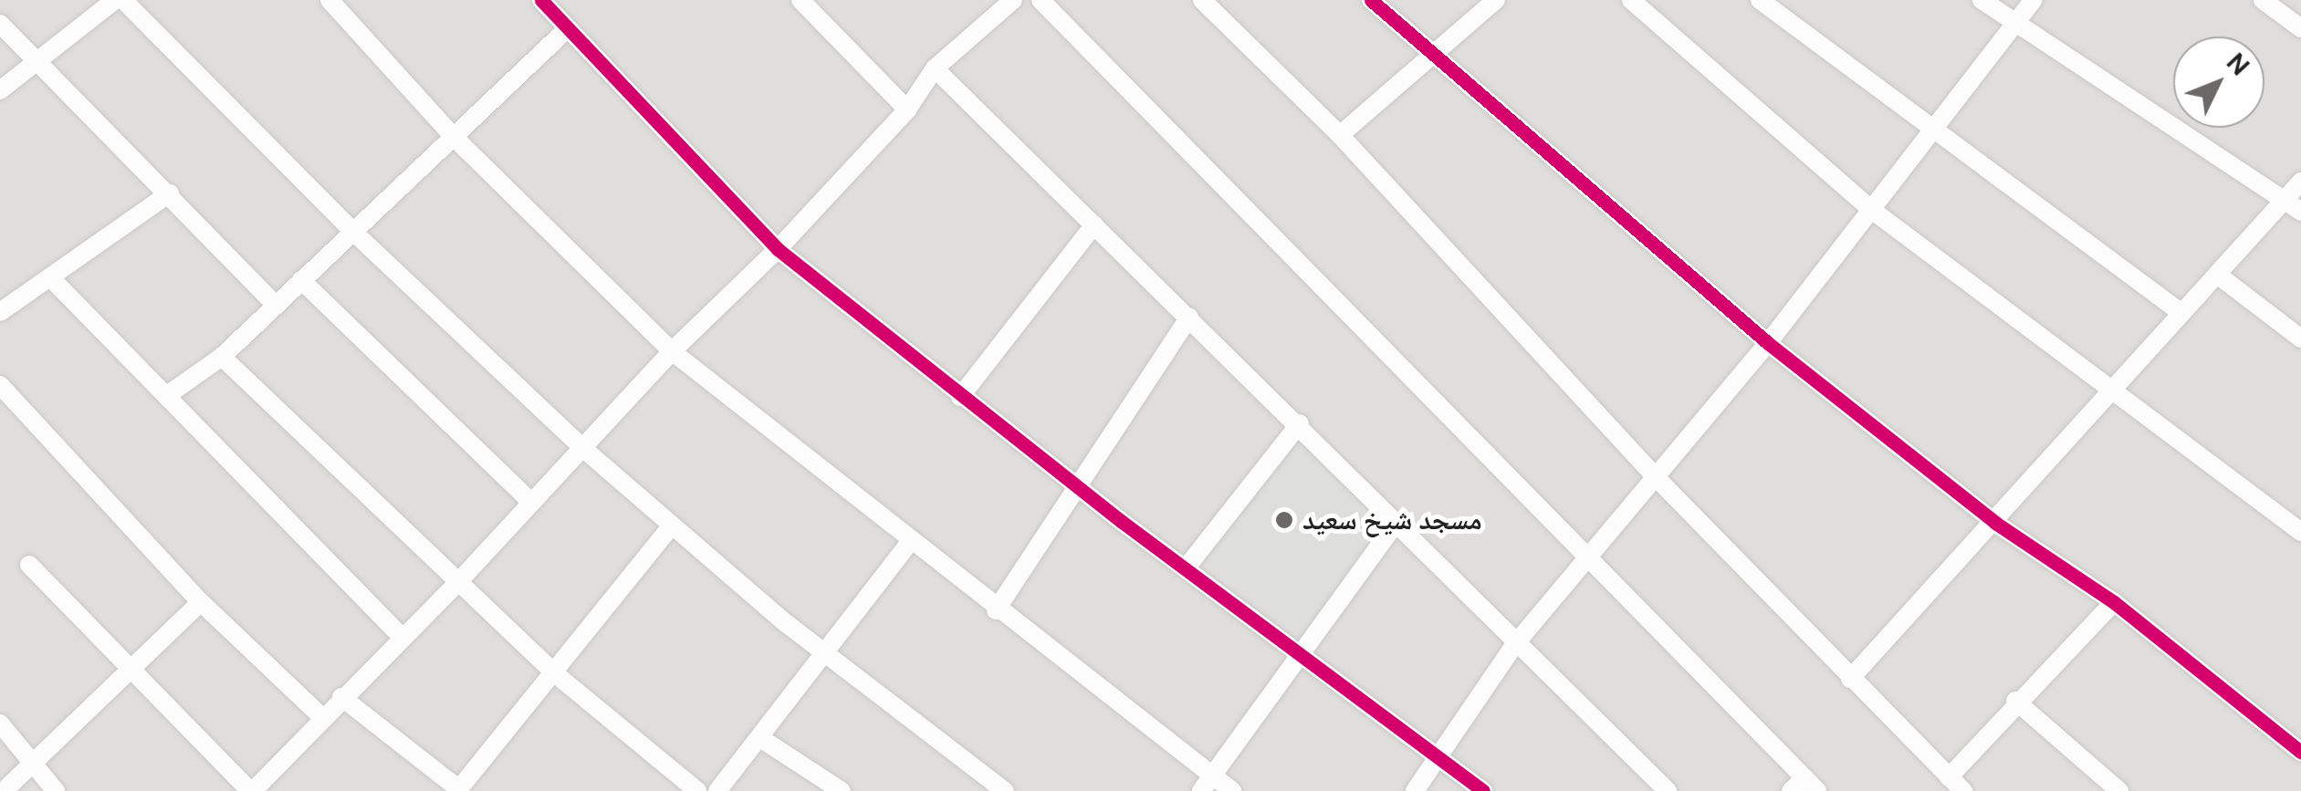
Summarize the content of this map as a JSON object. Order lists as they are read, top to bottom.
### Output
{
  "places": ["مسجد شيخ سعيد"],
  "north": "top right"
}
